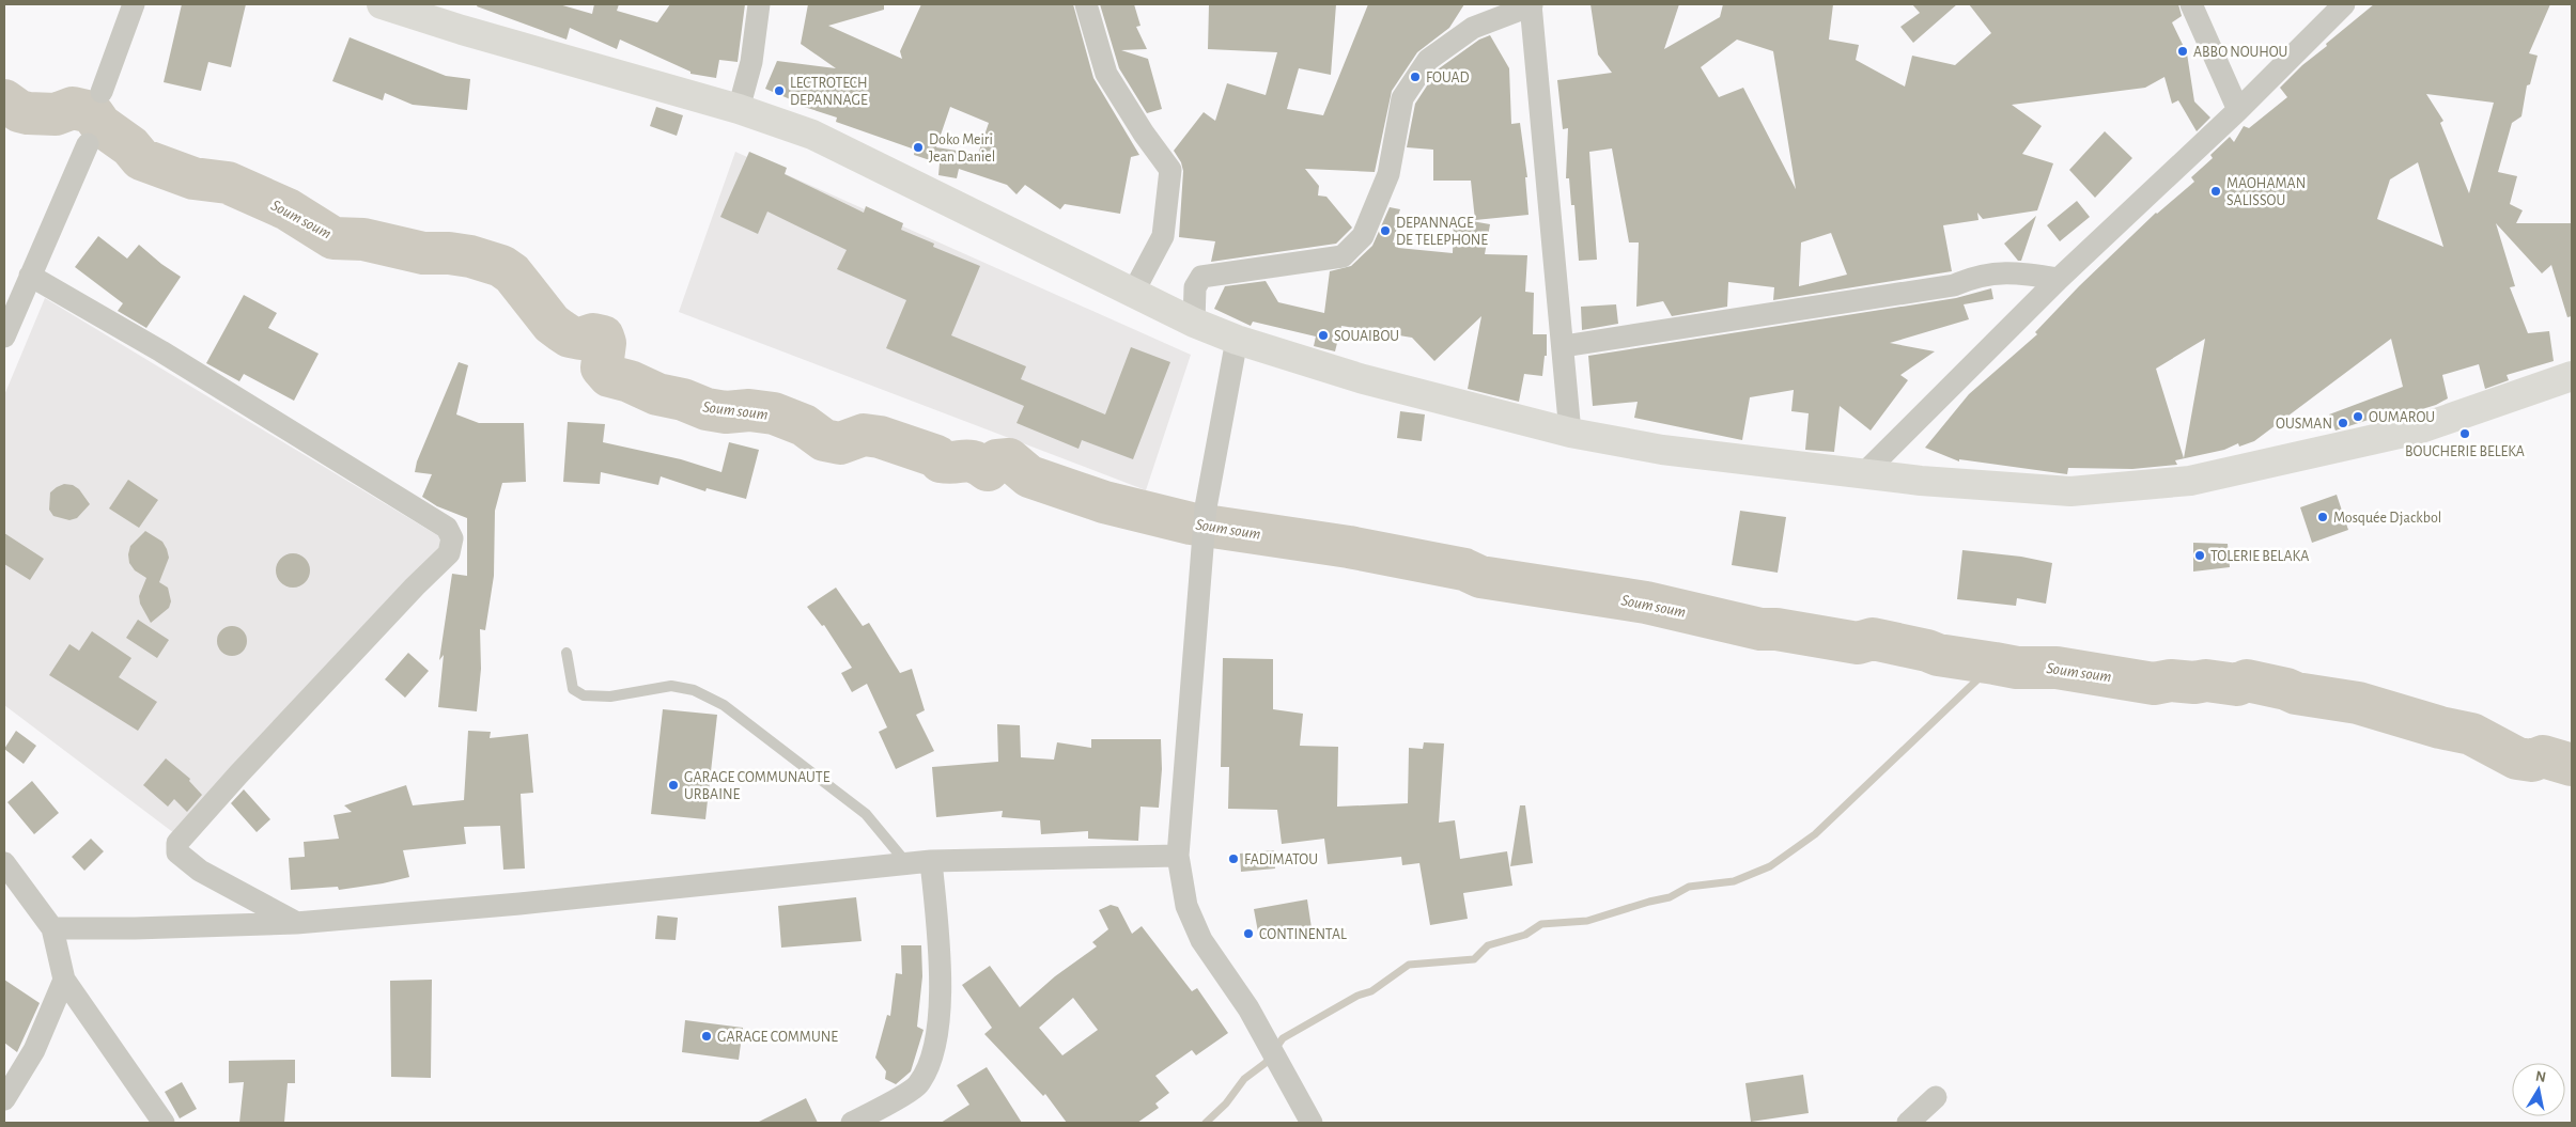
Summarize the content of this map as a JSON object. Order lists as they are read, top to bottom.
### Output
{
  "water": ["Soum soum"],
  "places": [
    "ABBO NOUHOU",
    "FOUAD",
    "LECTROTECH DEPANNAGE",
    "Doko Meiri Jean Daniel",
    "MAOHAMAN SALISSOU",
    "DEPANNAGE DE TELEPHONE",
    "SOUAIBOU",
    "OUMAROU",
    "OUSMAN",
    "BOUCHERIE BELEKA",
    "Mosquée Djackbol",
    "TOLERIE BELAKA",
    "GARAGE COMMUNAUTE URBAINE",
    "FADIMATOU",
    "CONTINENTAL",
    "GARAGE COMMUNE"
  ],
  "north": "top"
}
